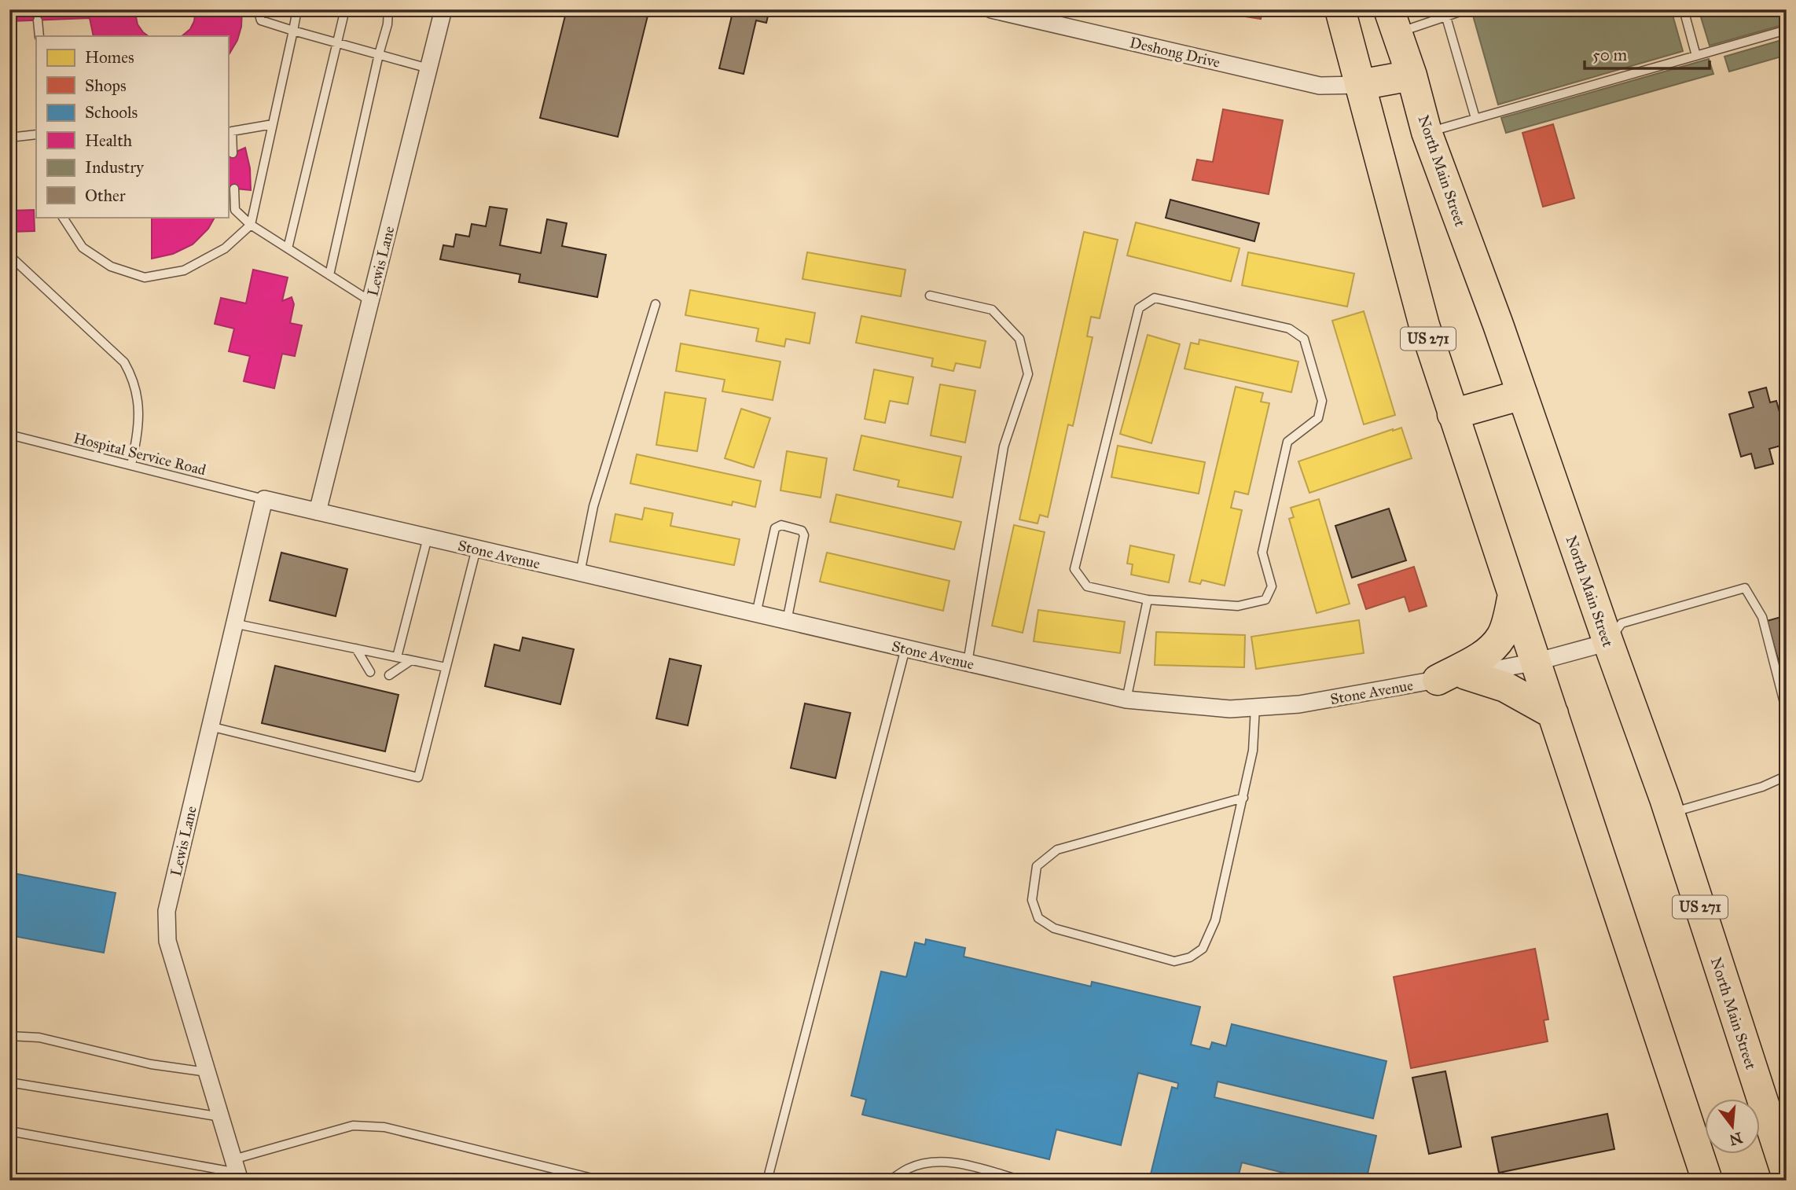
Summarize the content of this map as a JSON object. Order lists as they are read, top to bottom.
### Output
{
  "streets": {
    "highway": ["North Main Street", "US 271"],
    "street": ["Deshong Drive", "Lewis Lane", "Stone Avenue"],
    "lane": ["Hospital Service Road"]
  },
  "crossings": [
    ["Deshong Drive", "US 271"],
    ["North Main Street", "Stone Avenue"],
    ["Lewis Lane", "Hospital Service Road"],
    ["Lewis Lane", "Stone Avenue"],
    ["US 271", "Stone Avenue"],
    ["Hospital Service Road", "Stone Avenue"]
  ],
  "legend": [
    "Homes",
    "Shops",
    "Schools",
    "Health",
    "Industry",
    "Other"
  ],
  "scale_bar": "50 m",
  "north": "bottom"
}
